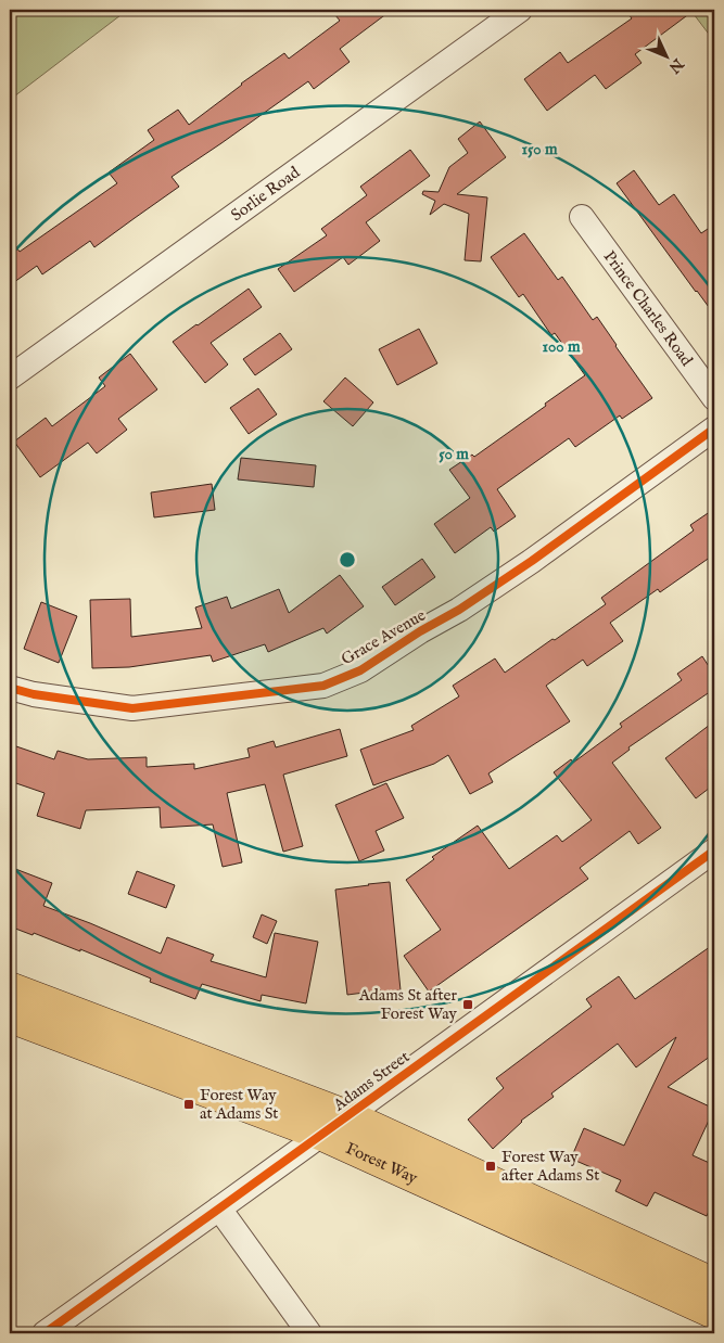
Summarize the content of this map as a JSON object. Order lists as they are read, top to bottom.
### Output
{
  "streets": {
    "main road": ["Forest Way"],
    "street": [
      "Sorlie Road",
      "Prince Charles Road",
      "Grace Avenue",
      "Adams Street"
    ]
  },
  "crossings": [
    ["Adams Street", "Forest Way"]
  ],
  "places": {
    "transit": ["Adams St after Forest Way", "Forest Way at Adams St", "Forest Way after Adams St"]
  },
  "north": "bottom right",
  "rings": ["150 m", "100 m", "50 m"]
}
